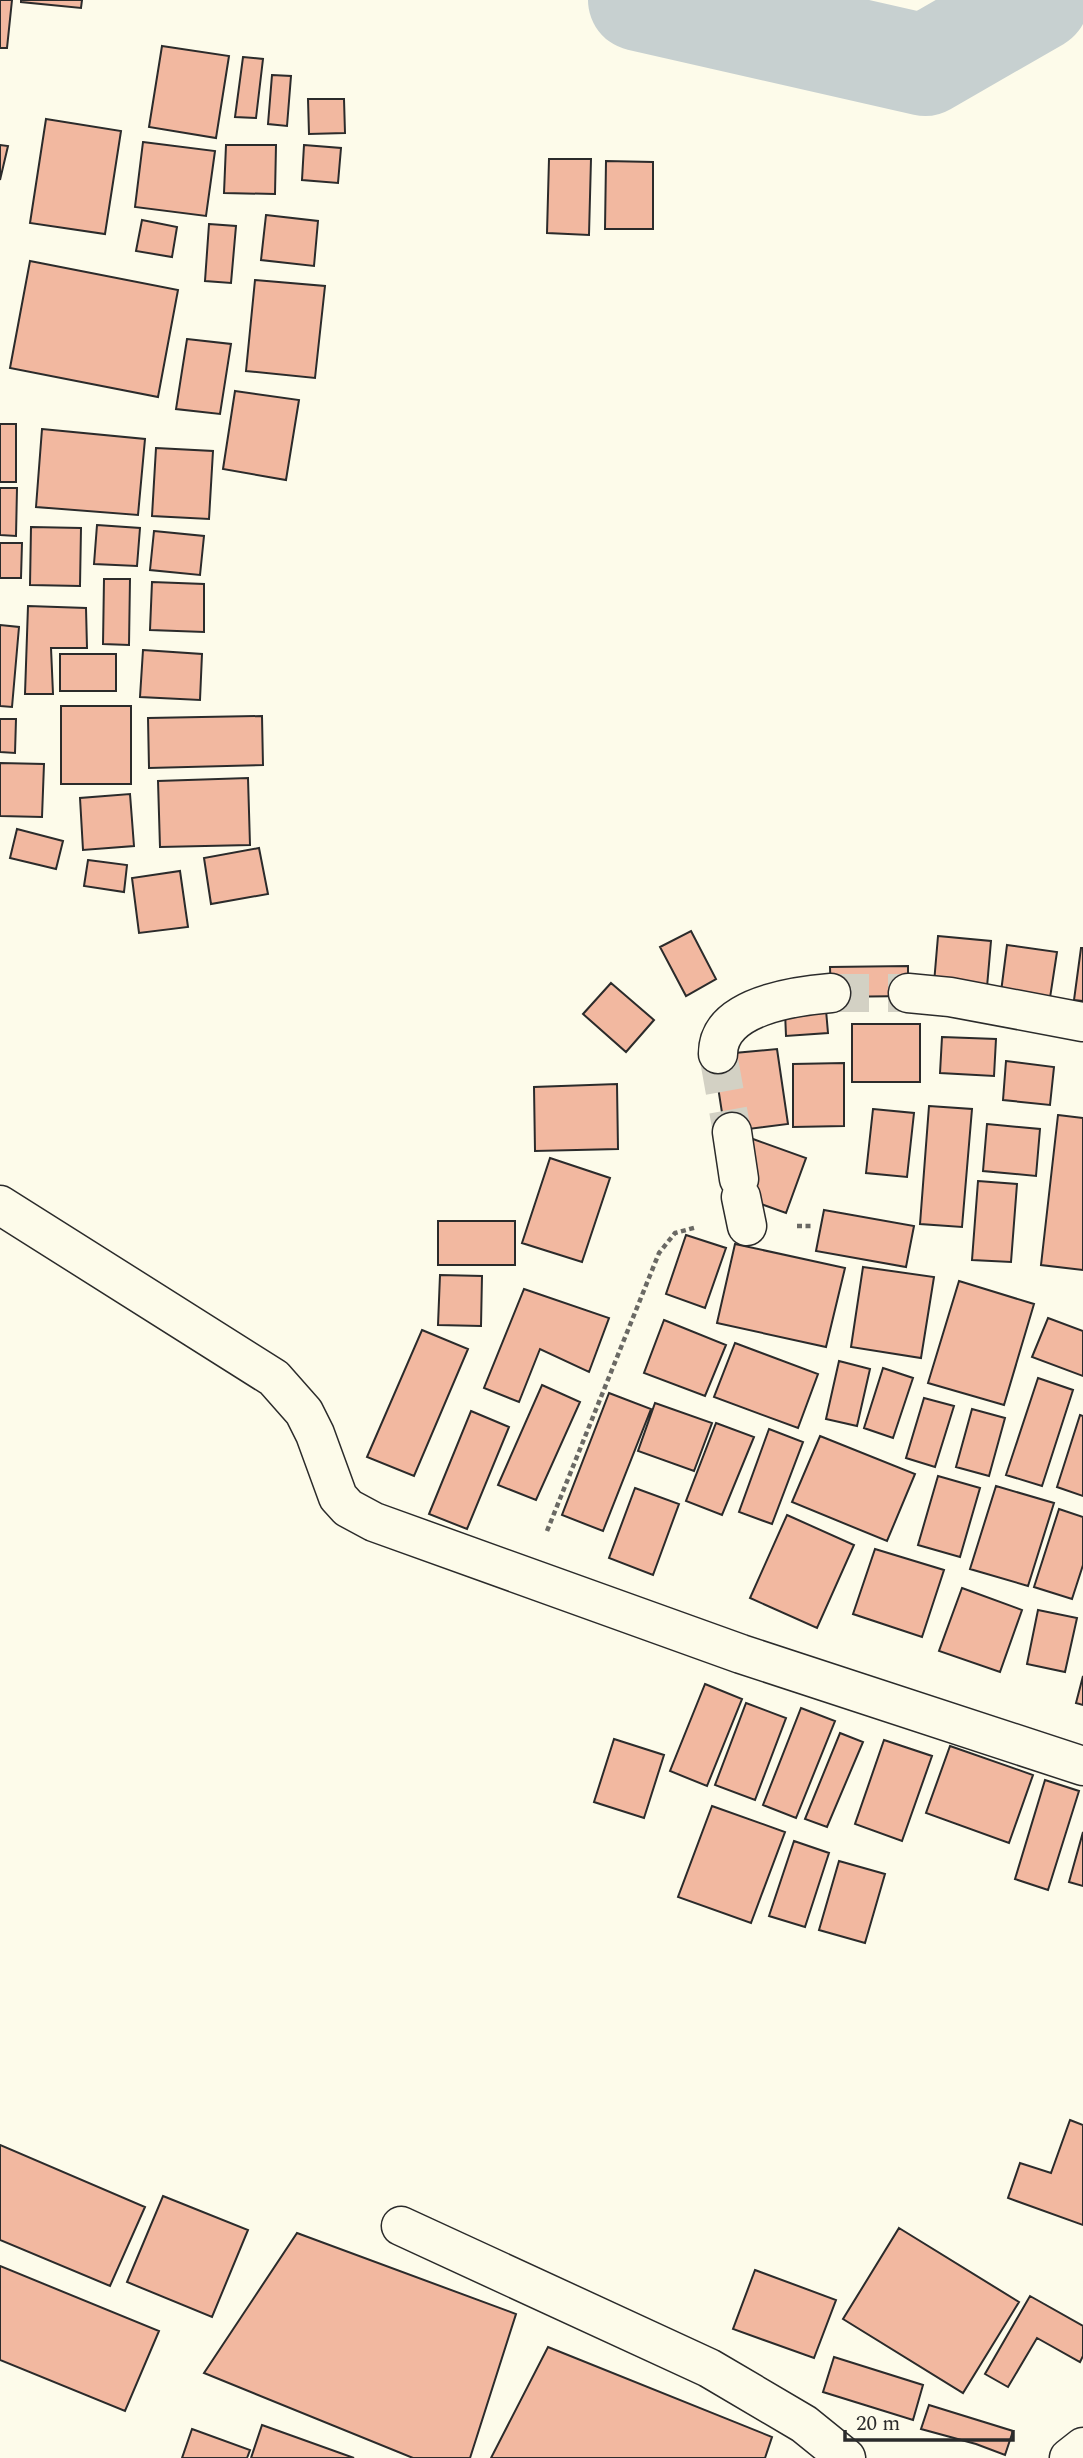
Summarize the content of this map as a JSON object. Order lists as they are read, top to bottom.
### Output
{
  "scale_bar": "20 m"
}
